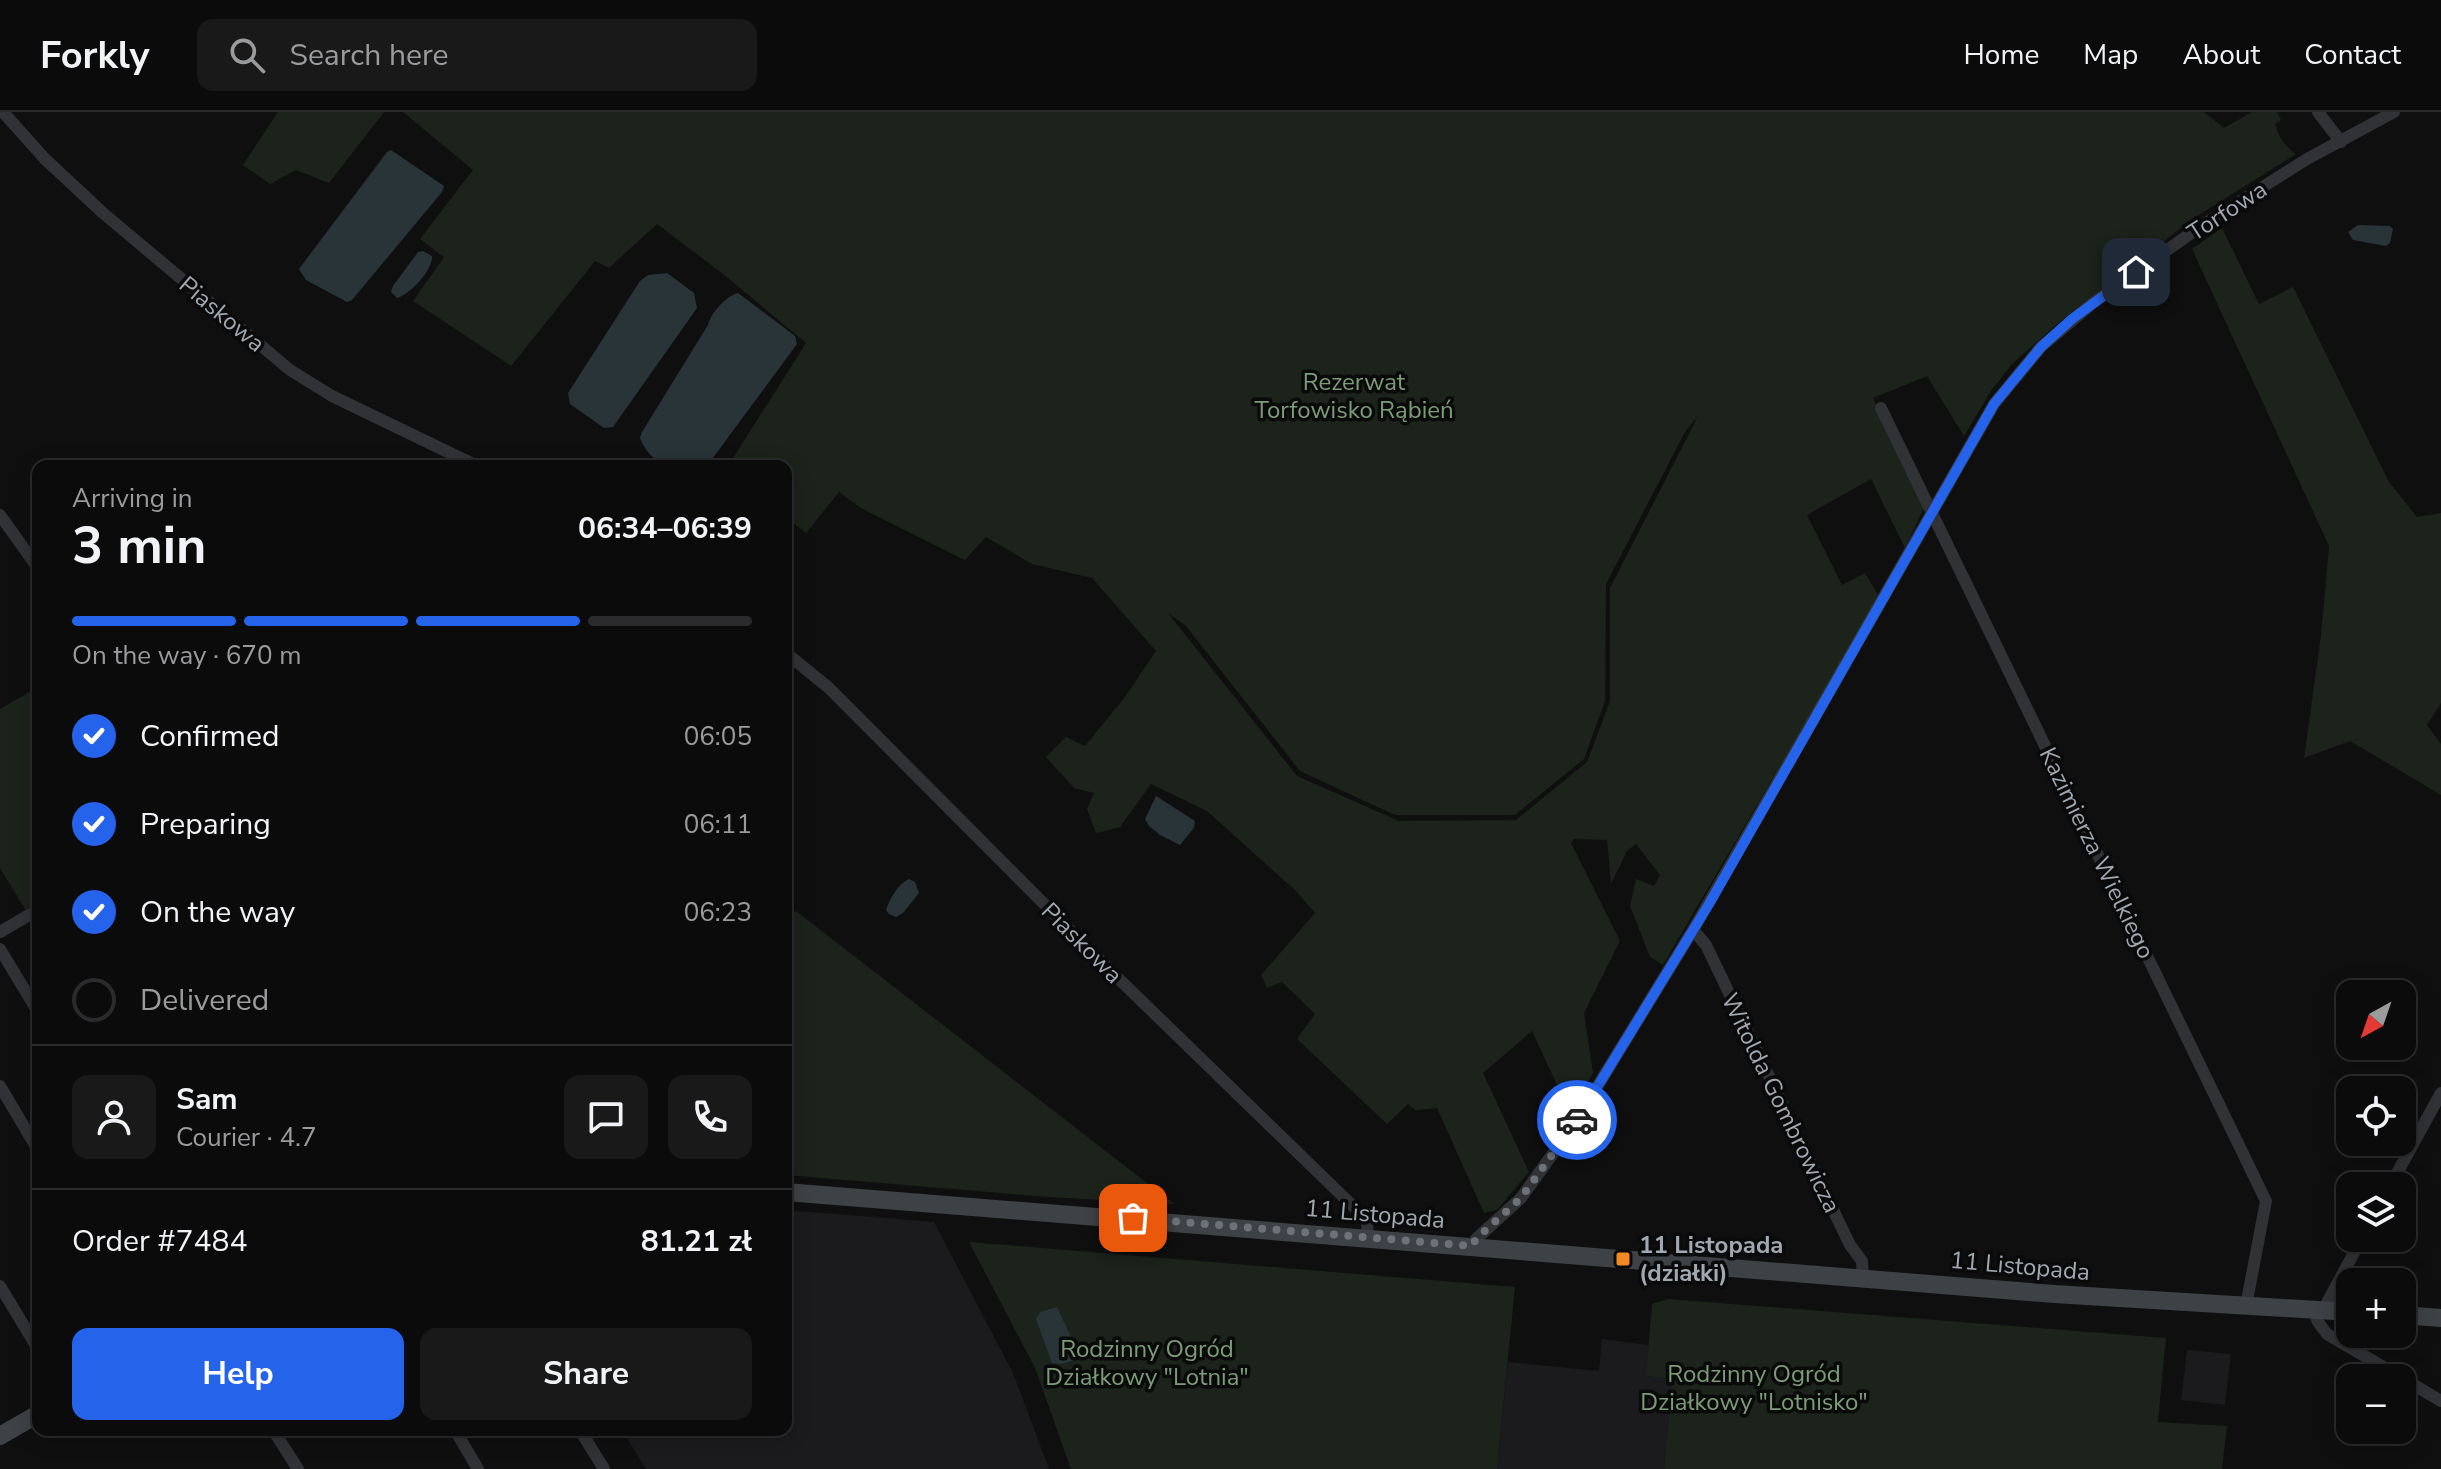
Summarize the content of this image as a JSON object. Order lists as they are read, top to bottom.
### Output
{
  "streets": {
    "street": [
      "Torfowa",
      "Piaskowa",
      "Kazimierza Wielkiego",
      "Witolda Gombrowicza",
      "11 Listopada"
    ]
  },
  "crossings": [
    ["Torfowa", "Kazimierza Wielkiego"],
    ["Torfowa", "Witolda Gombrowicza"],
    ["Torfowa", "11 Listopada"],
    ["Piaskowa", "11 Listopada"],
    ["Kazimierza Wielkiego", "11 Listopada"],
    ["Witolda Gombrowicza", "11 Listopada"]
  ],
  "parks": ["Rezerwat Torfowisko Rąbień", "Rodzinny Ogród Działkowy \"Lotnia\"", "Rodzinny Ogród Działkowy \"Lotnisko\""],
  "places": {
    "transit": ["11 Listopada (działki)"]
  },
  "north": "bottom left",
  "page": {
    "header": "Forkly",
    "search": "Search here",
    "nav": [
      "Home",
      "Map",
      "About",
      "Contact"
    ],
    "heading": ["3 min", "Arriving in", "06:34–06:39"],
    "panel": [
      "Sam",
      "Courier · 4.7",
      "Order #7484",
      "81.21 zł"
    ],
    "bar": "On the way · 670 m",
    "list": [
      ["Confirmed", "06:05"],
      ["Preparing", "06:11"],
      ["On the way", "06:23"],
      "Delivered"
    ],
    "map_buttons": ["+", "−"],
    "buttons": ["Help", "Share"]
  }
}
